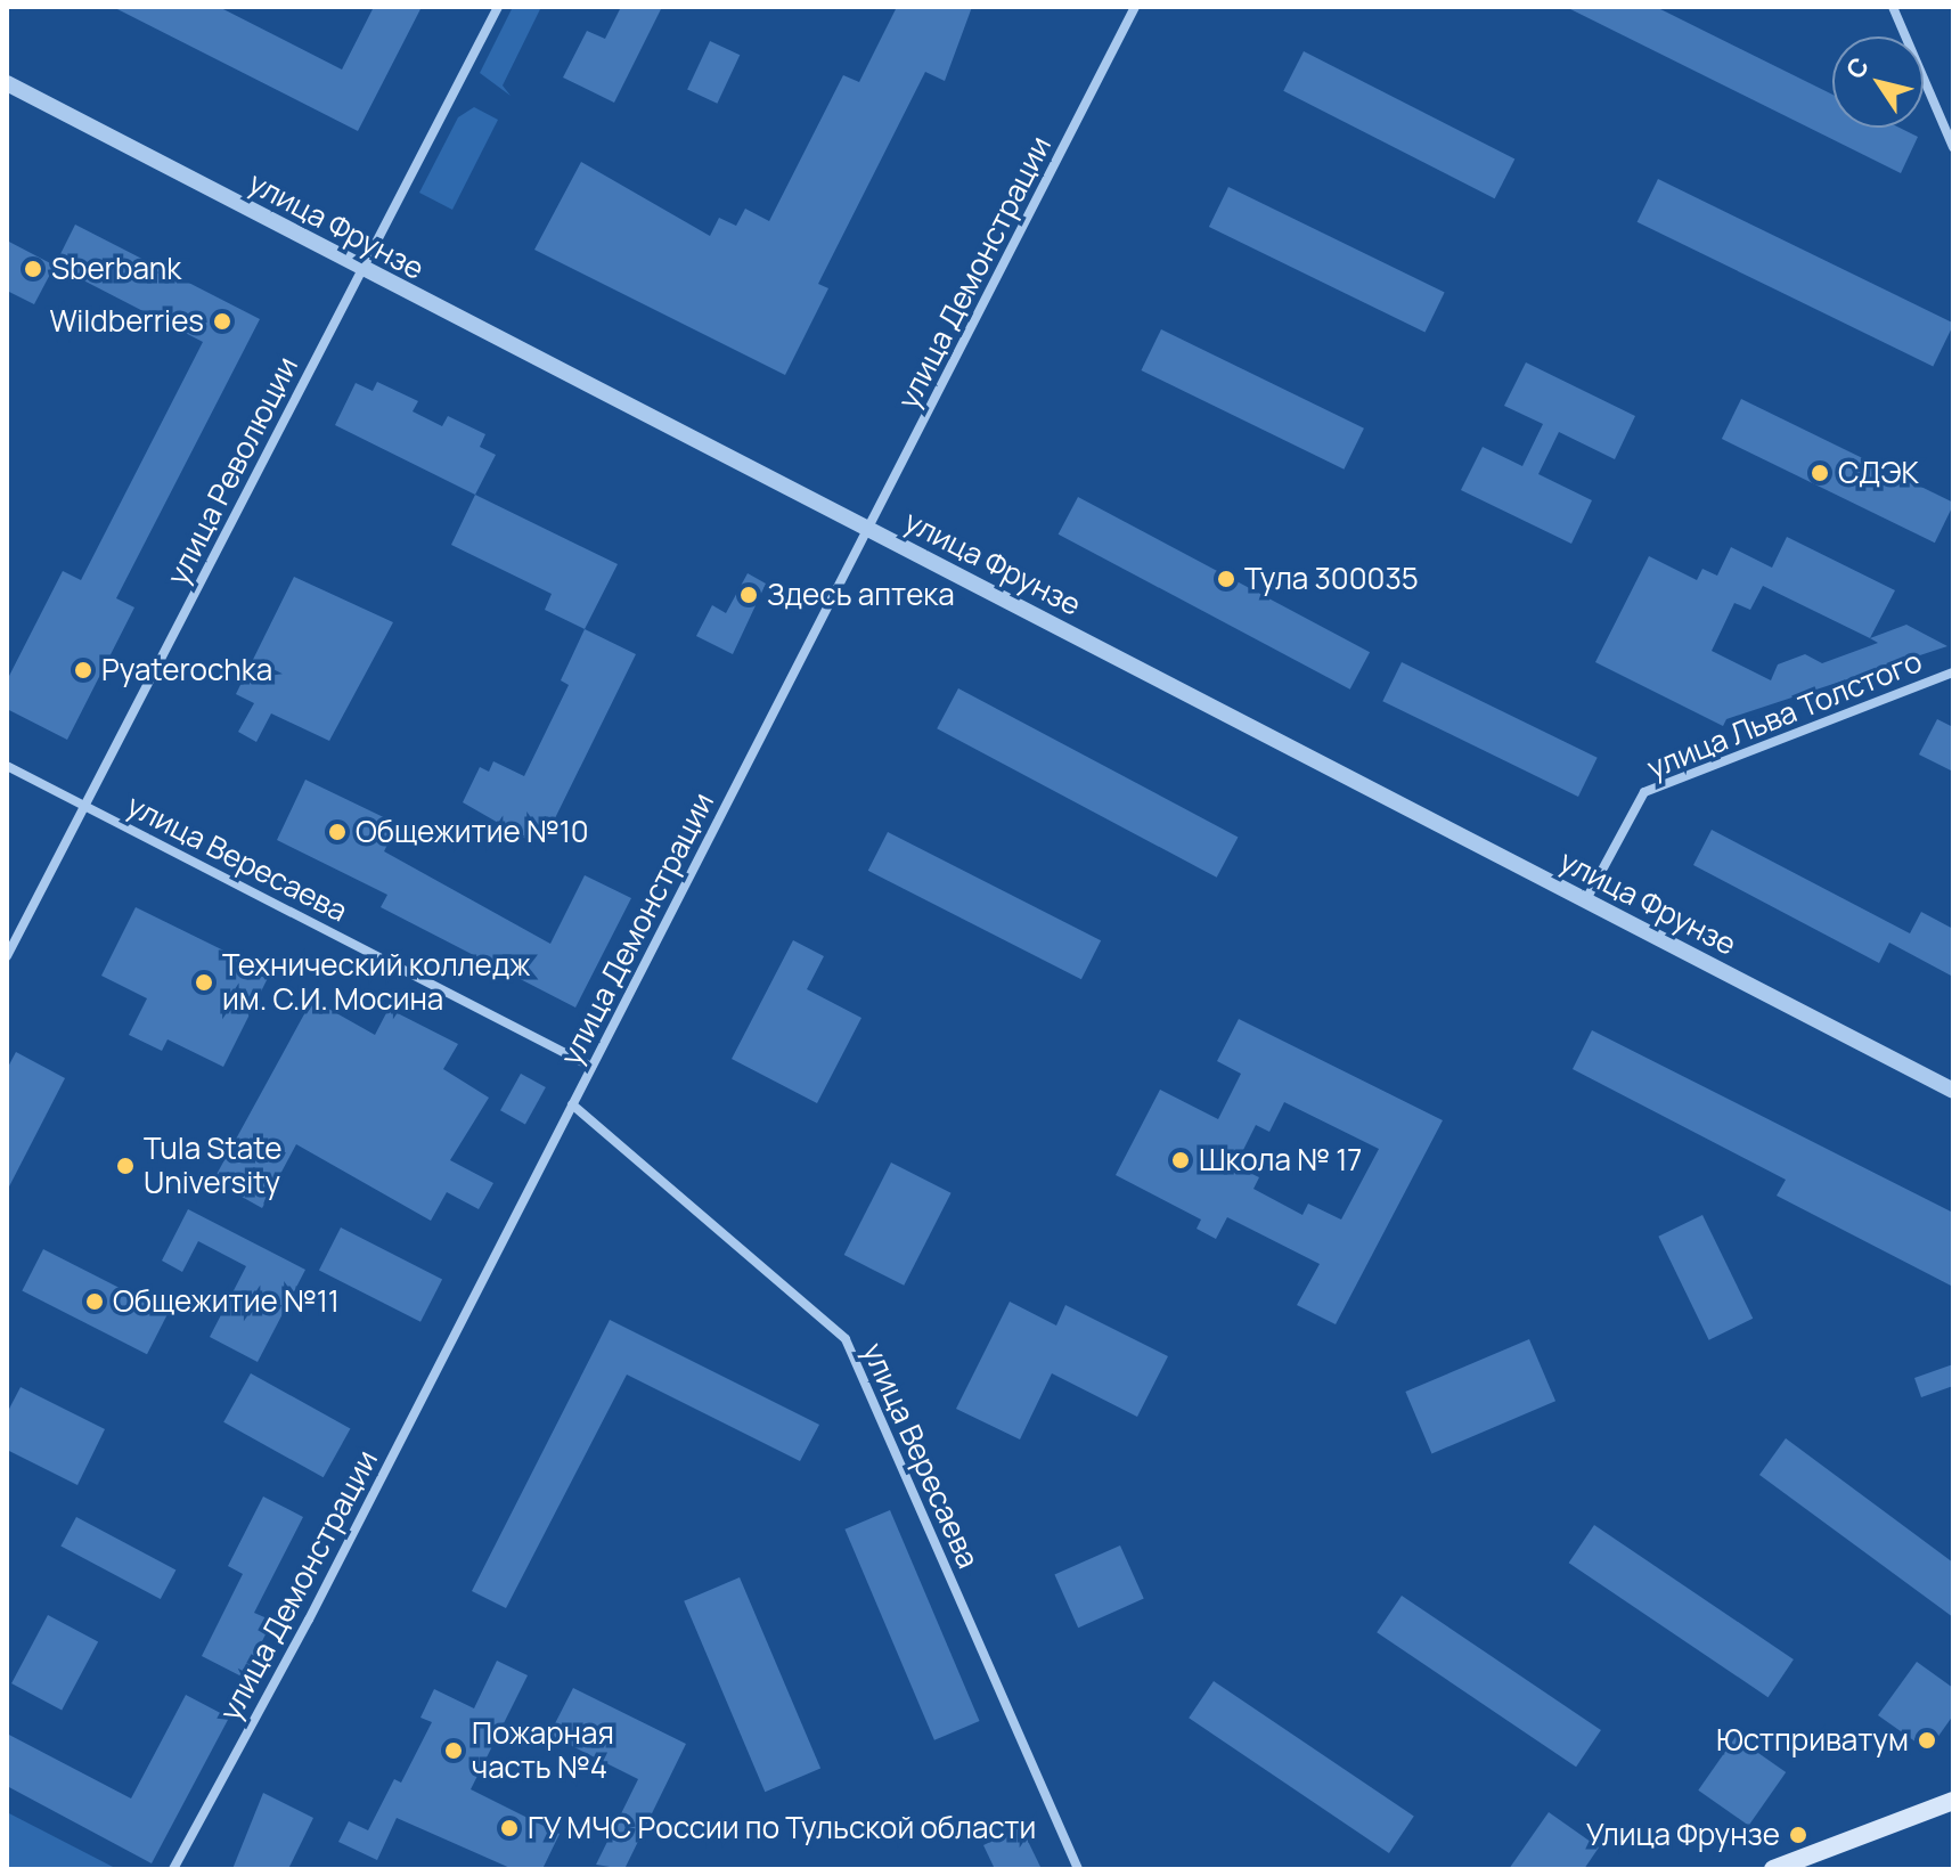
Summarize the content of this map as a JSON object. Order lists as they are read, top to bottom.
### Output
{
  "streets": {
    "street": [
      "улица Фрунзе",
      "улица Демонстрации",
      "улица Революции",
      "улица Льва Толстого",
      "улица Вересаева"
    ]
  },
  "crossings": [
    ["улица Фрунзе", "улица Демонстрации"],
    ["улица Фрунзе", "улица Революции"],
    ["улица Фрунзе", "улица Льва Толстого"],
    ["улица Демонстрации", "улица Вересаева"],
    ["улица Революции", "улица Вересаева"]
  ],
  "places": [
    "Sberbank",
    "Wildberries",
    "СДЭК",
    "Тула 300035",
    "Здесь аптека",
    "Pyaterochka",
    "Общежитие №10",
    "Технический колледж им. С.И. Мосина",
    "Школа № 17",
    "Tula State University",
    "Общежитие №11",
    "Юстприватум",
    "Пожарная часть №4",
    "ГУ МЧС России по Тульской области",
    "Улица Фрунзе"
  ],
  "north": "top left"
}
